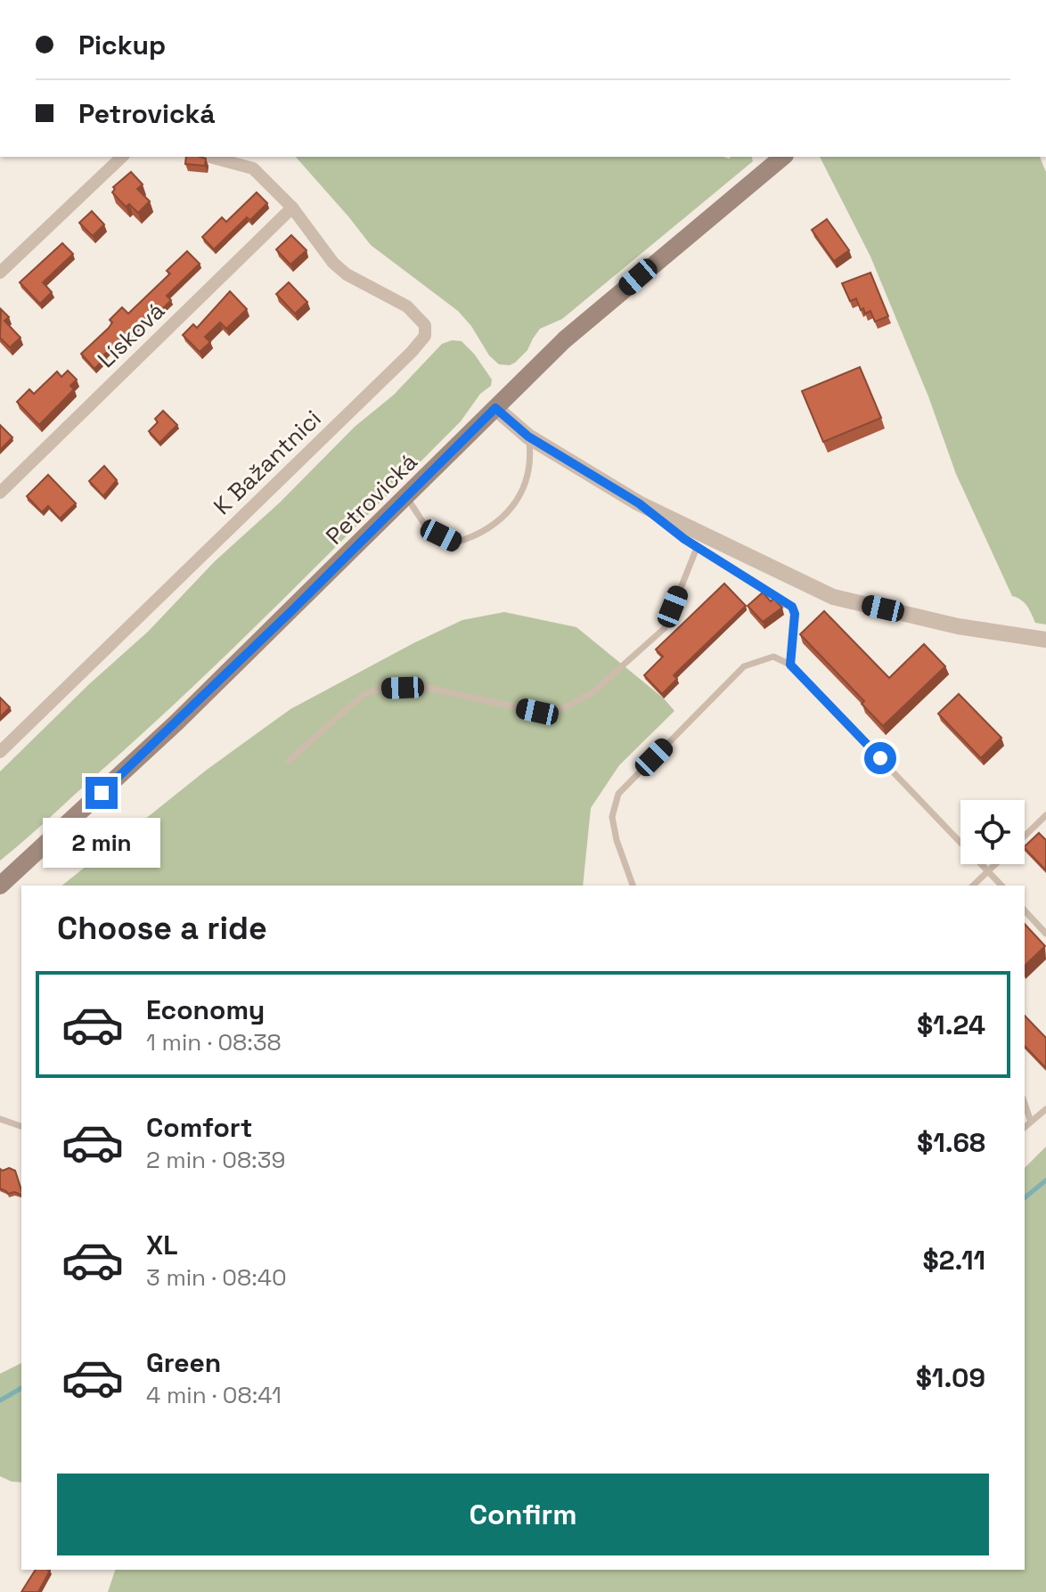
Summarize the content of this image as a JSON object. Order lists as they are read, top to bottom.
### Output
{
  "streets": {
    "main road": ["Petrovická"],
    "street": ["Lísková", "K Bažantnici"]
  },
  "crossings": [
    ["Lísková", "K Bažantnici"]
  ],
  "page": {
    "banner": ["Pickup", "Petrovická"],
    "bubble": "2 min",
    "heading": "Choose a ride",
    "list": [
      {
        "name": "Economy",
        "note": "1 min · 08:38",
        "value": "$1.24"
      },
      {
        "name": "Comfort",
        "note": "2 min · 08:39",
        "value": "$1.68"
      },
      {
        "name": "XL",
        "note": "3 min · 08:40",
        "value": "$2.11"
      },
      {
        "name": "Green",
        "note": "4 min · 08:41",
        "value": "$1.09"
      }
    ],
    "buttons": "Confirm"
  }
}
